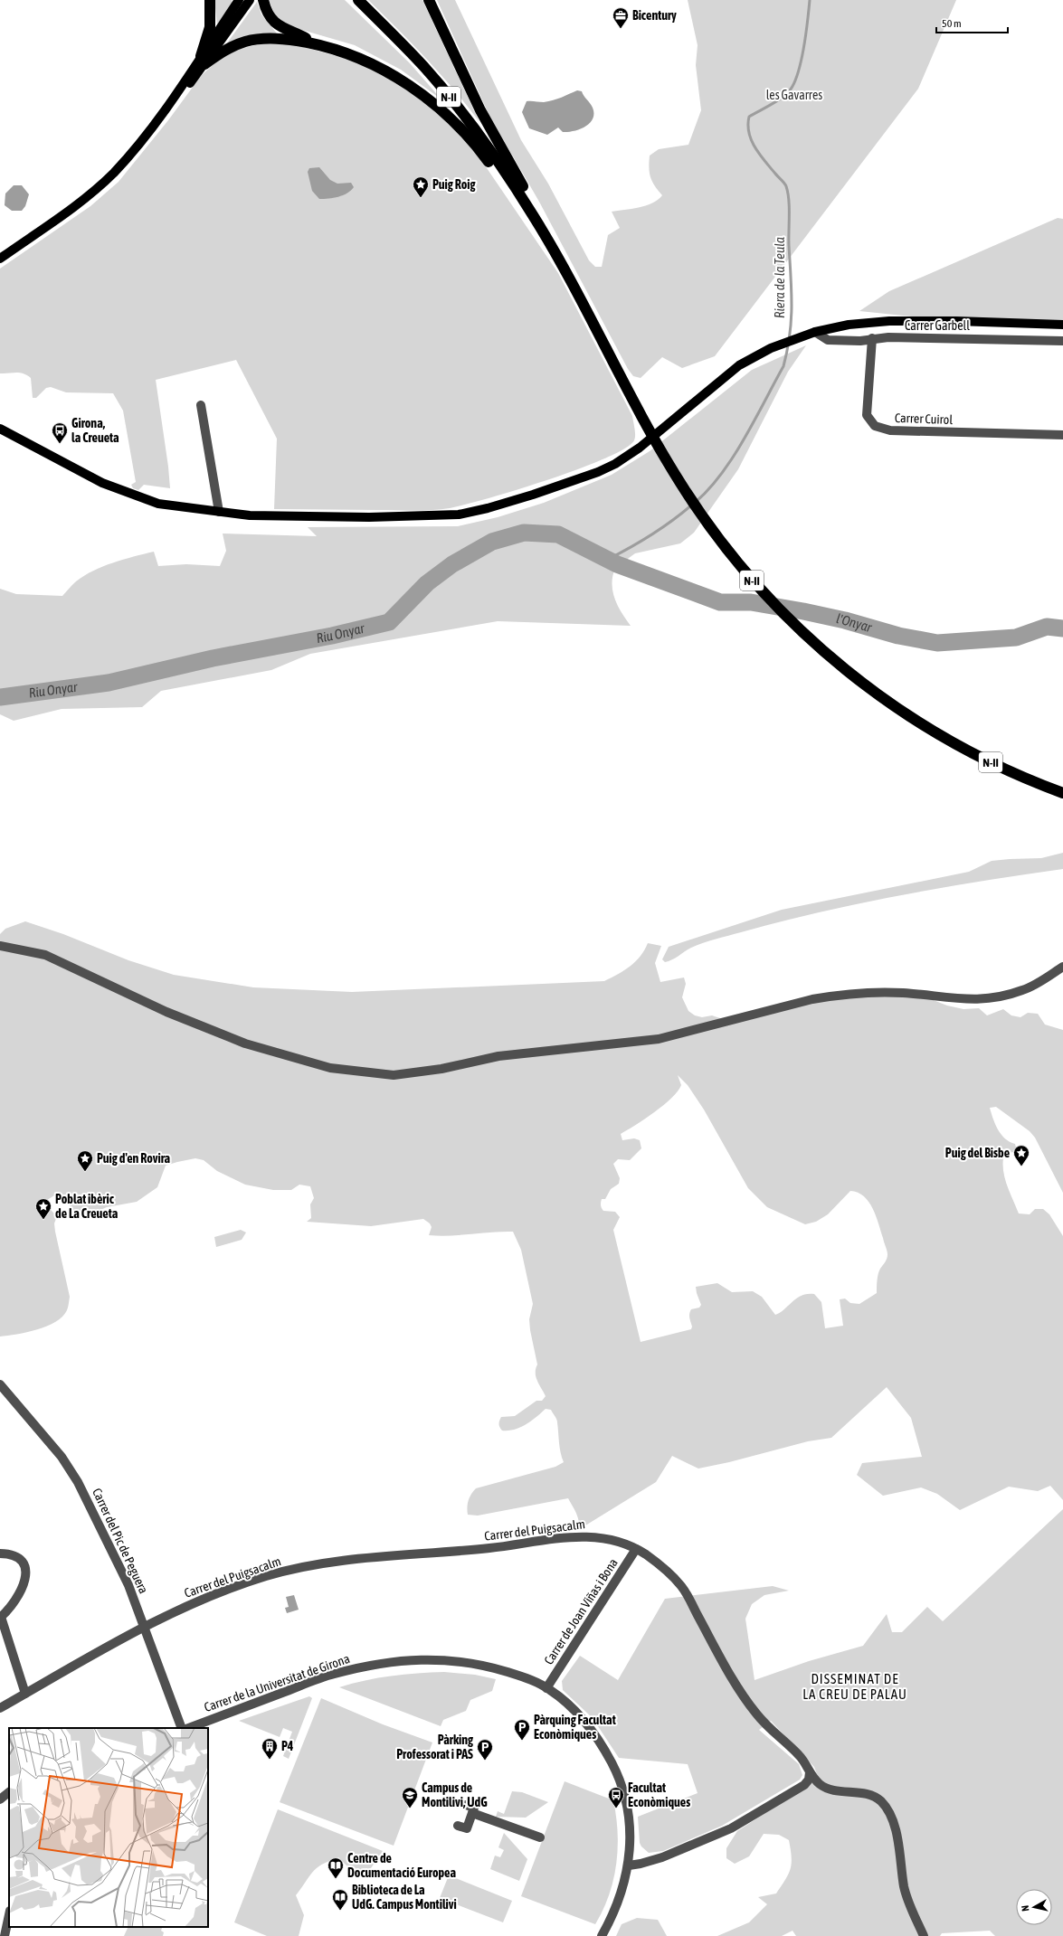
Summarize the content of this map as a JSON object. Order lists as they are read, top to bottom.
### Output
{
  "streets": {
    "highway": ["N-II"],
    "street": [
      "Carrer Garbell",
      "Carrer Cuirol",
      "Carrer del Puigsacalm",
      "Carrer del Pic de Peguera",
      "Carrer de Joan Viñas i Bona",
      "Carrer de la Universitat de Girona"
    ]
  },
  "crossings": [
    ["Carrer Garbell", "Carrer Cuirol"],
    ["Carrer del Puigsacalm", "Carrer del Pic de Peguera"],
    ["Carrer del Puigsacalm", "Carrer de Joan Viñas i Bona"],
    ["Carrer de Joan Viñas i Bona", "Carrer de la Universitat de Girona"]
  ],
  "districts": ["DISSEMINAT DE LA CREU DE PALAU"],
  "water": ["Riera de la Teula", "l'Onyar", "Riu Onyar"],
  "parks": ["les Gavarres"],
  "places": {
    "office": ["Bicentury"],
    "place": [
      "Puig Roig",
      "Puig del Bisbe",
      "Puig d'en Rovira",
      "Poblat ibèric de La Creueta"
    ],
    "bus stop": ["Girona, la Creueta", "Facultat Econòmiques"],
    "parking": ["Pàrquing Facultat Econòmiques", "Pàrking Professorat i PAS"],
    "building": ["P4"],
    "school or university": ["Campus de Montilivi, UdG"],
    "library": ["Centre de Documentació Europea", "Biblioteca de La UdG. Campus Montilivi"]
  },
  "scale_bar": "50 m",
  "north": "left"
}
